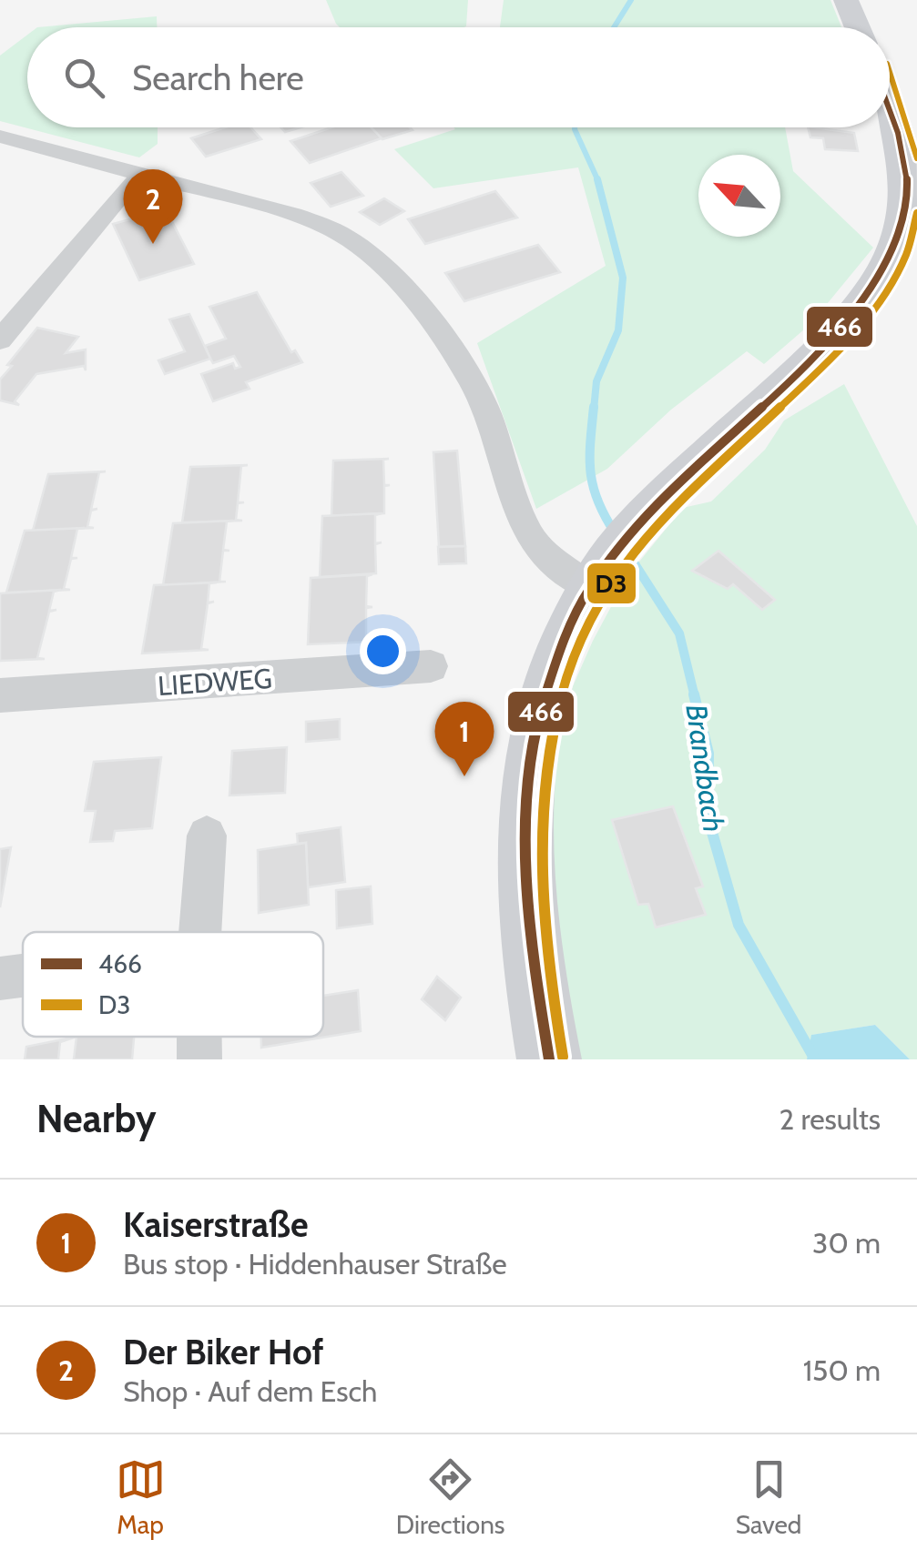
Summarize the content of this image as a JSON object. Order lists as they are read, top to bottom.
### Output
{
  "streets": {
    "street": ["LIEDWEG"]
  },
  "water": ["Brandbach"],
  "lines": ["transit line D3", "transit line 466"],
  "legend": ["466", "D3"],
  "north": "top left",
  "page": {
    "search": "Search here",
    "pins": ["2", "1"],
    "heading": ["Nearby", "2 results"],
    "list": [
      {
        "mark": "1",
        "name": "Kaiserstraße",
        "note": "Bus stop · Hiddenhauser Straße",
        "value": "30 m"
      },
      {
        "mark": "2",
        "name": "Der Biker Hof",
        "note": "Shop · Auf dem Esch",
        "value": "150 m"
      }
    ],
    "nav": ["Map", "Directions", "Saved"]
  }
}
